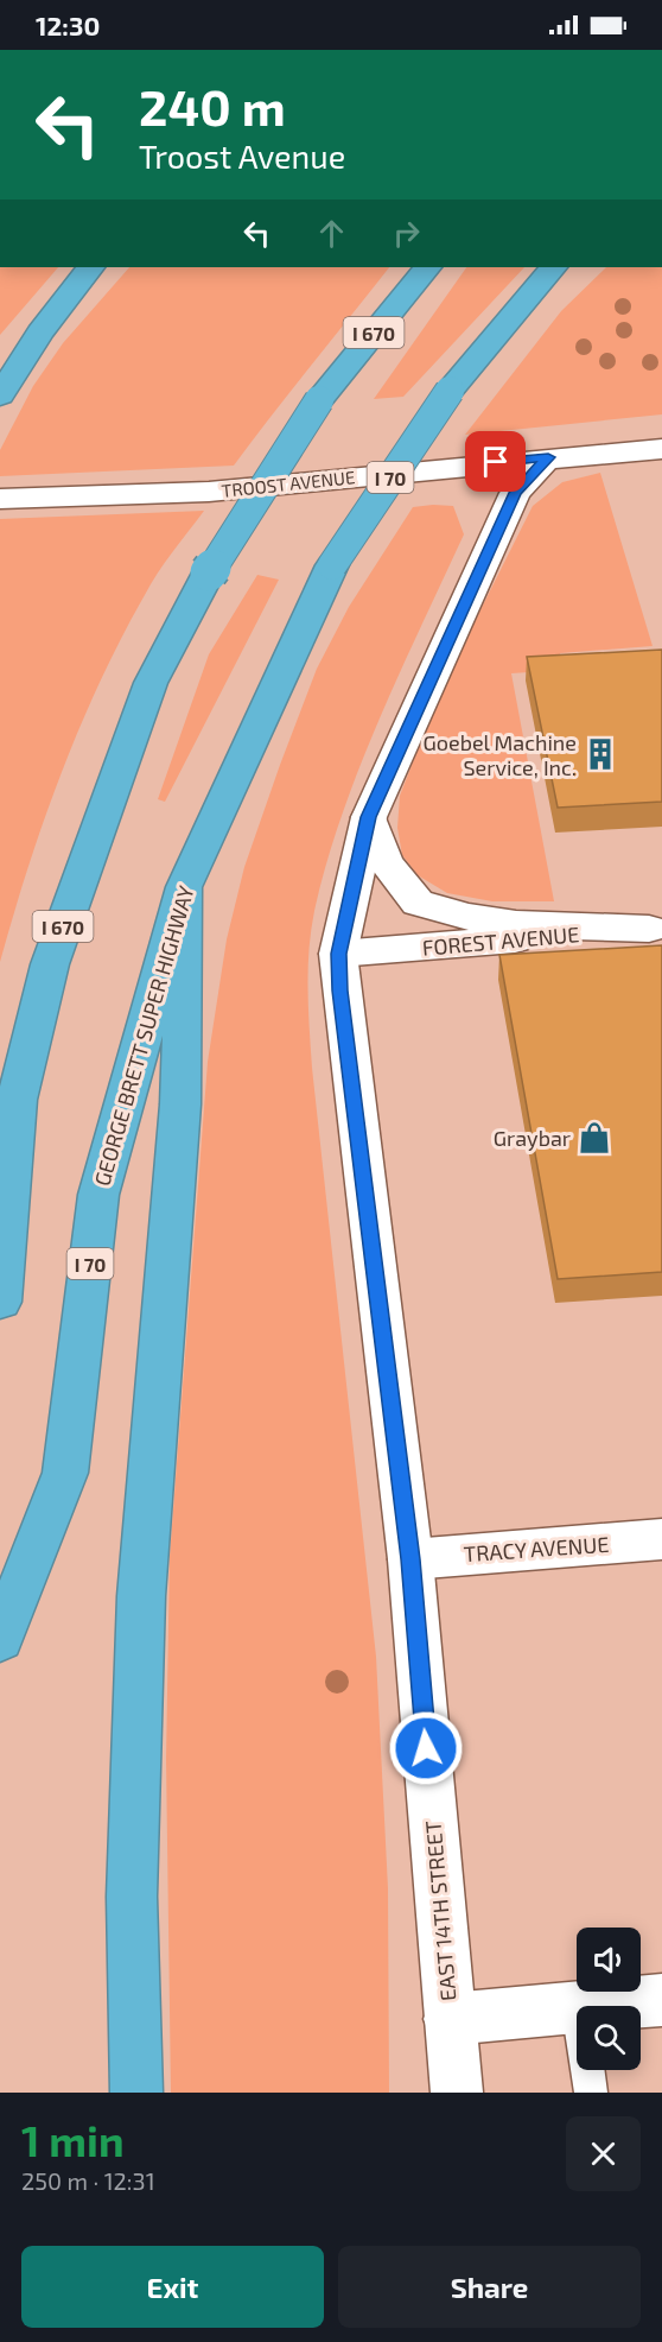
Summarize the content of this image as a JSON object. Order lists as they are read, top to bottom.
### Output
{
  "streets": {
    "highway": ["I 670", "I 70", "GEORGE BRETT SUPER HIGHWAY"],
    "street": [
      "TROOST AVENUE",
      "FOREST AVENUE",
      "TRACY AVENUE",
      "EAST 14TH STREET"
    ]
  },
  "crossings": [
    ["TROOST AVENUE", "EAST 14TH STREET"],
    ["FOREST AVENUE", "EAST 14TH STREET"],
    ["TRACY AVENUE", "EAST 14TH STREET"]
  ],
  "places": {
    "building": ["Goebel Machine Service, Inc."],
    "shop": ["Graybar"]
  },
  "page": {
    "status": "12:30",
    "turn": ["240 m", "Troost Avenue"],
    "heading": ["1 min", "250 m · 12:31"],
    "buttons": ["Exit", "Share"]
  }
}
